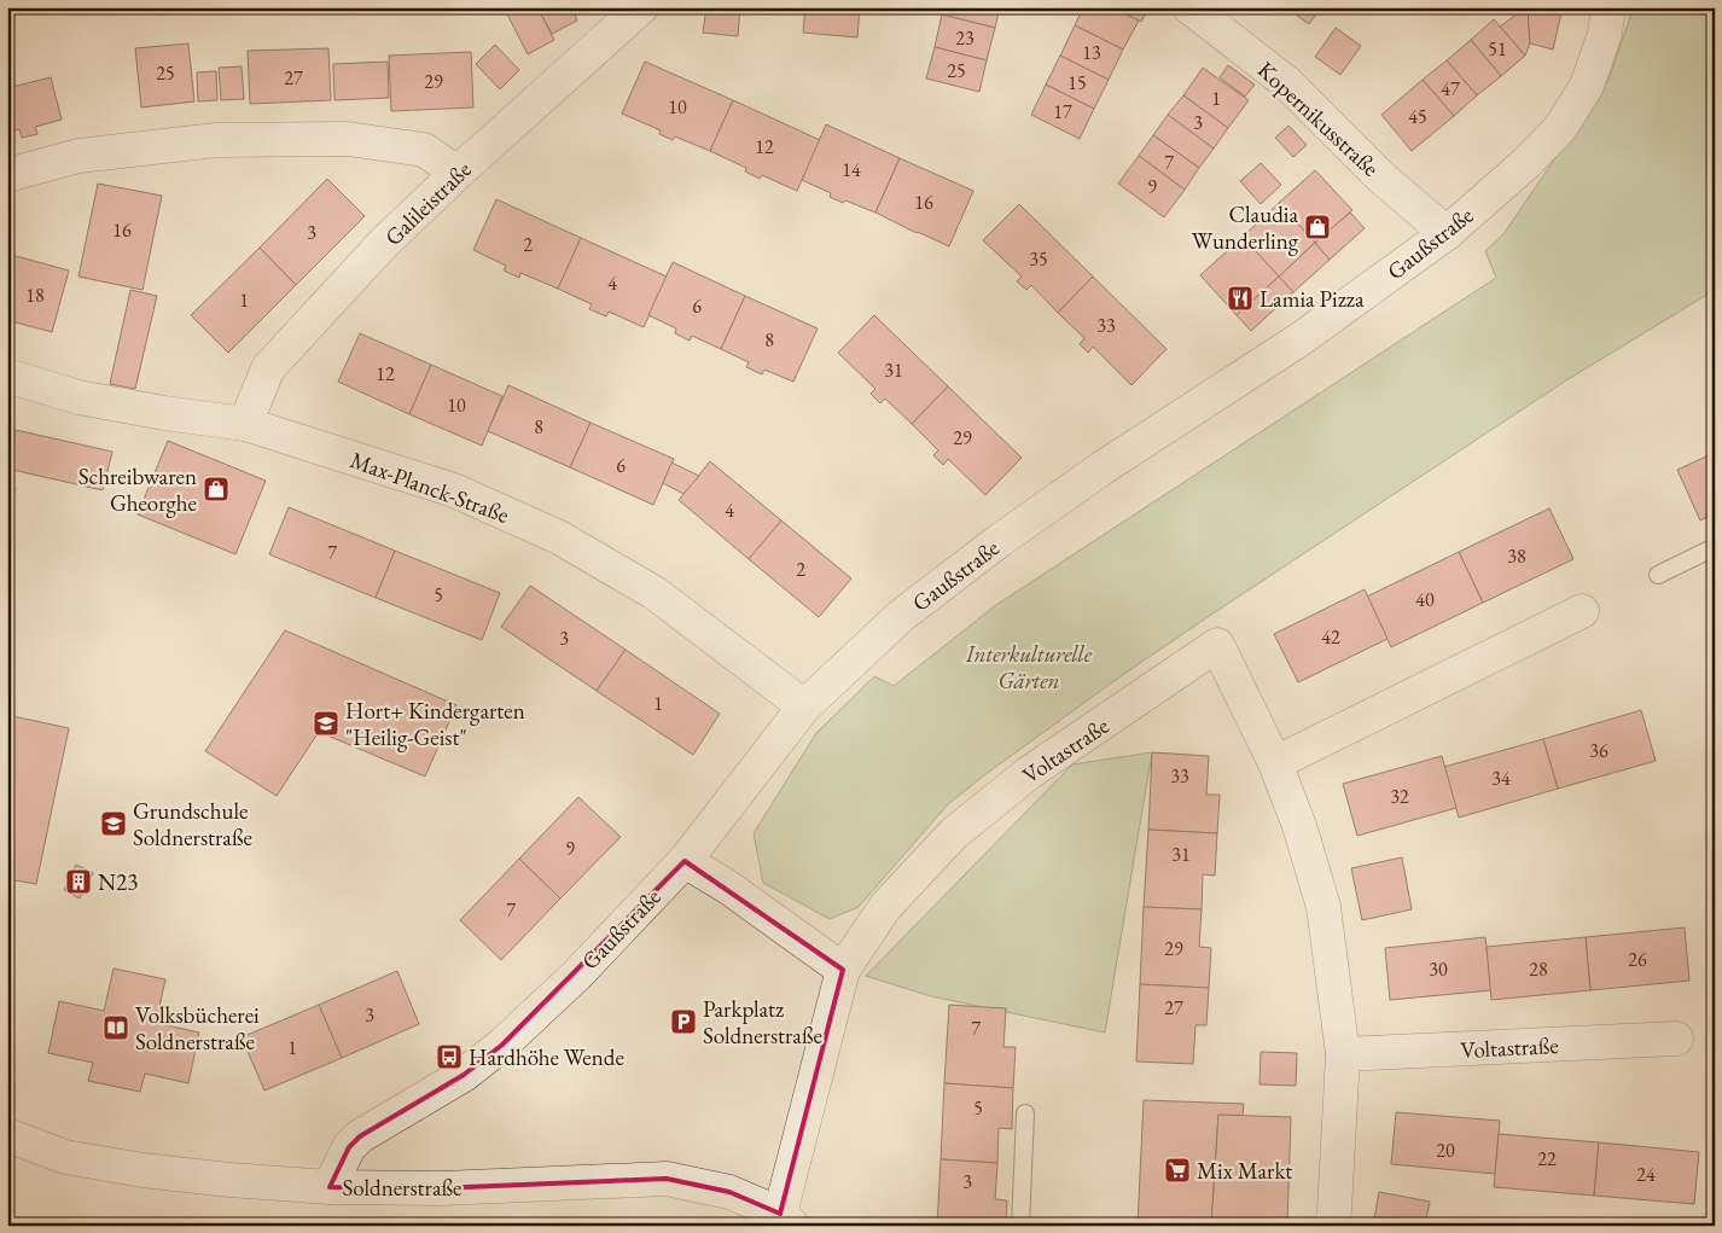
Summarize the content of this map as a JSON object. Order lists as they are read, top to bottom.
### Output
{
  "streets": {
    "street": [
      "Kopernikusstraße",
      "Galileistraße",
      "Gaußstraße",
      "Max-Planck-Straße",
      "Voltastraße",
      "Soldnerstraße"
    ]
  },
  "crossings": [
    ["Kopernikusstraße", "Gaußstraße"],
    ["Galileistraße", "Max-Planck-Straße"],
    ["Gaußstraße", "Max-Planck-Straße"],
    ["Gaußstraße", "Soldnerstraße"],
    ["Voltastraße", "Soldnerstraße"]
  ],
  "parks": ["Interkulturelle Gärten"],
  "places": {
    "shop": ["Claudia Wunderling", "Schreibwaren Gheorghe"],
    "restaurant": ["Lamia Pizza"],
    "school or university": ["Hort+ Kindergarten \"Heilig-Geist\"", "Grundschule Soldnerstraße"],
    "building": ["N23"],
    "parking": ["Parkplatz Soldnerstraße"],
    "library": ["Volksbücherei Soldnerstraße"],
    "bus stop": ["Hardhöhe Wende"],
    "supermarket": ["Mix Markt"]
  },
  "house_numbers": [
    "23",
    "51",
    "13",
    "25",
    "25",
    "27",
    "29",
    "15",
    "47",
    "1",
    "10",
    "17",
    "45",
    "3",
    "12",
    "7",
    "14",
    "9",
    "16",
    "16",
    "3",
    "2",
    "35",
    "4",
    "18",
    "1",
    "6",
    "33",
    "8",
    "31",
    "12",
    "10",
    "8",
    "29",
    "6",
    "4",
    "7",
    "38",
    "2",
    "5",
    "40",
    "42",
    "3",
    "1",
    "36",
    "33",
    "34",
    "32",
    "9",
    "31",
    "7",
    "29",
    "26",
    "30",
    "28",
    "27",
    "3",
    "7",
    "1",
    "5",
    "20",
    "22",
    "24",
    "3"
  ]
}
